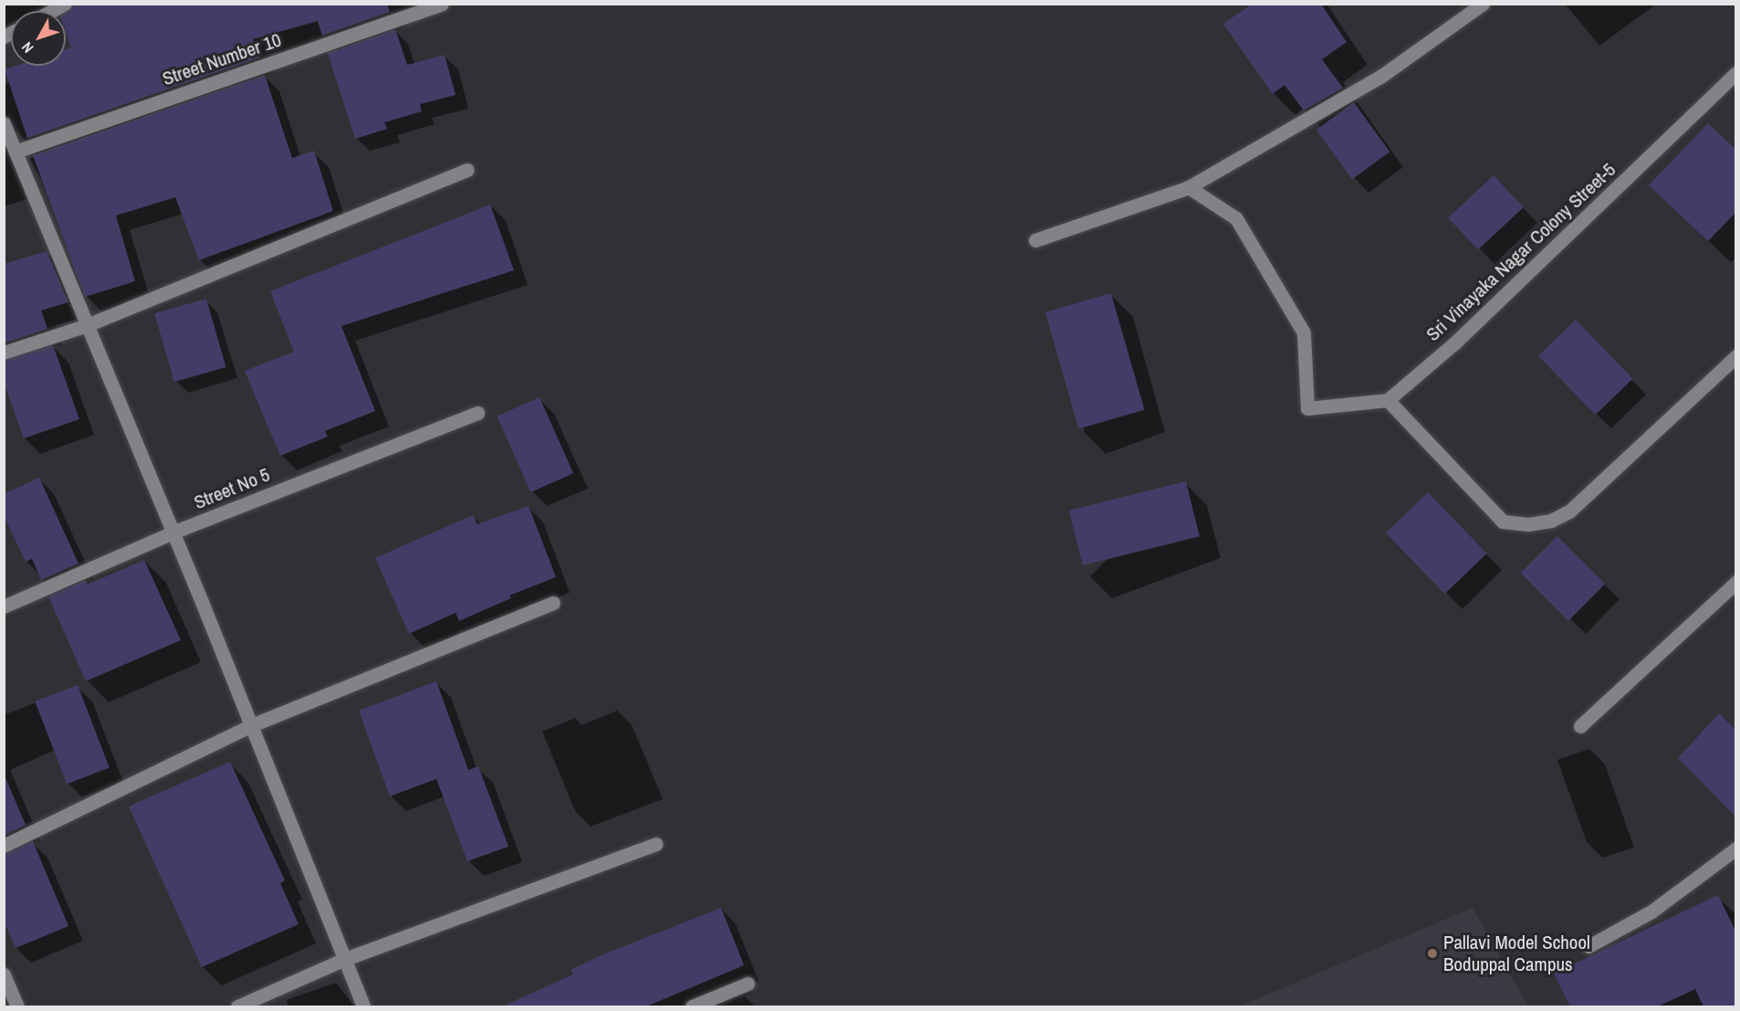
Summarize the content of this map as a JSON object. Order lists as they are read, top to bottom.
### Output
{
  "streets": {
    "street": ["Street Number 10", "Sri Vinayaka Nagar Colony Street-5", "Street No 5"]
  },
  "places": ["Pallavi Model School Boduppal Campus"],
  "north": "bottom left"
}
